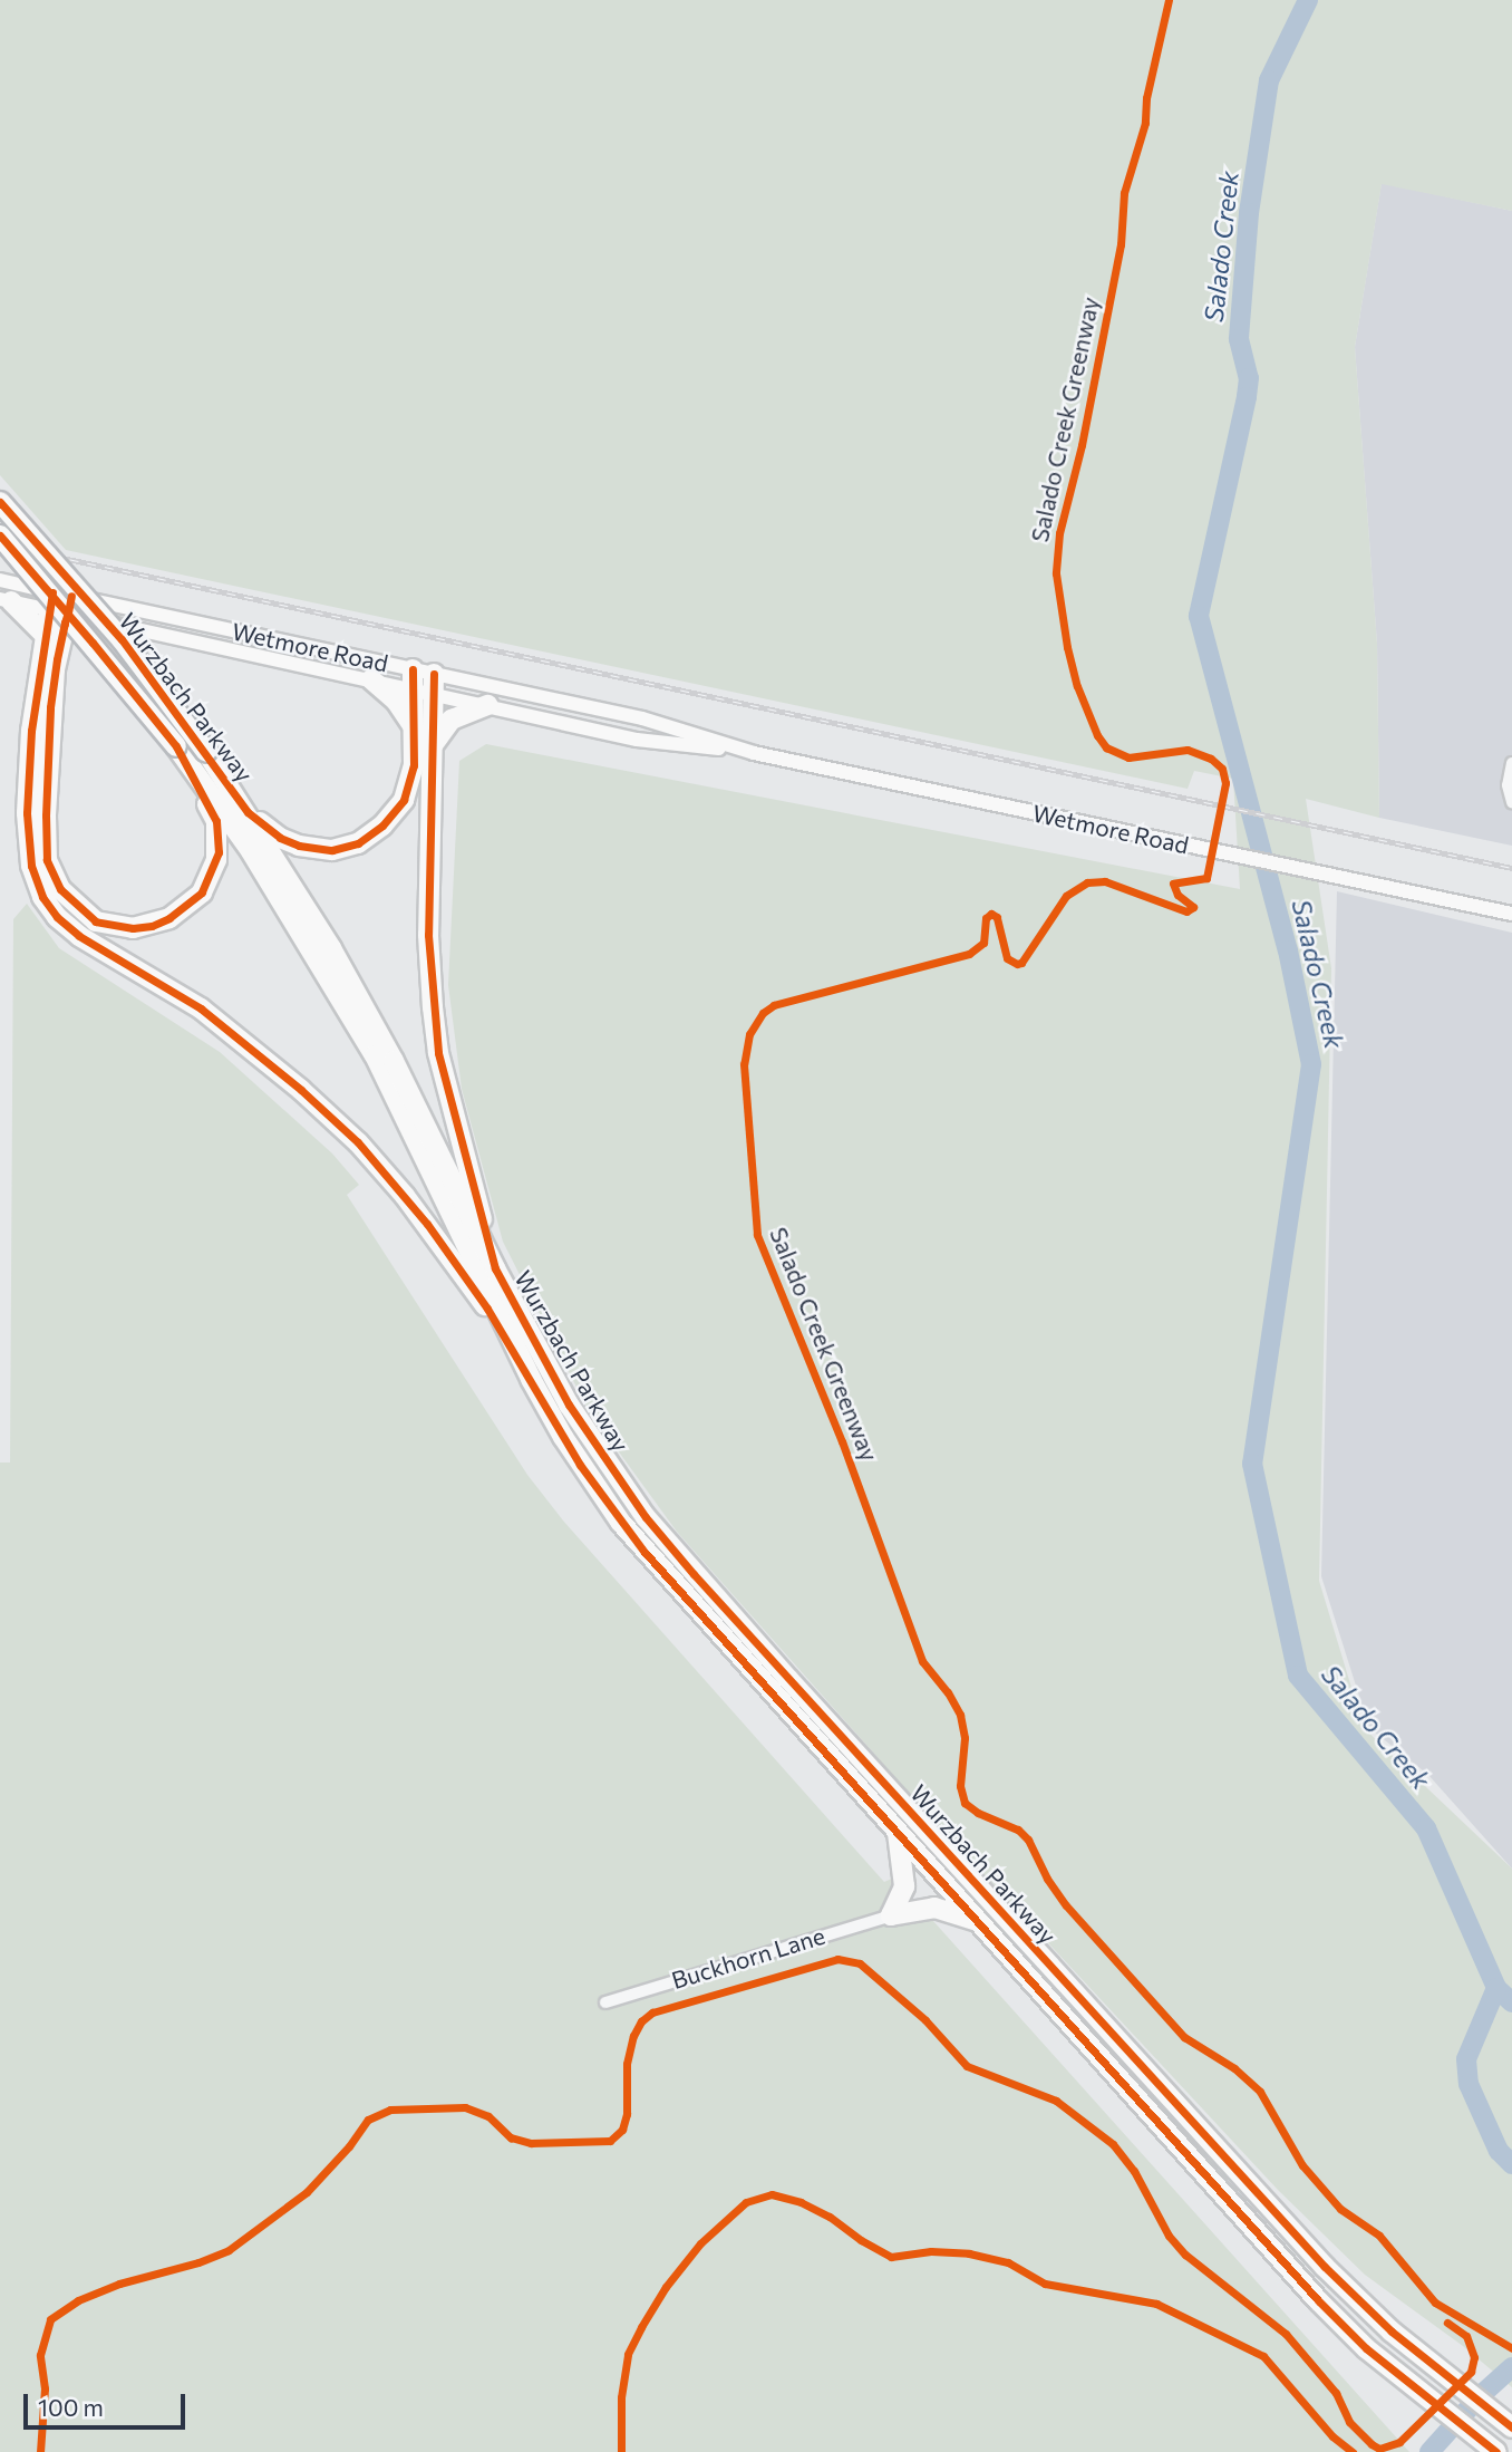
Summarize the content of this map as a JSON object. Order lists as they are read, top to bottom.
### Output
{
  "streets": {
    "highway": ["Wurzbach Parkway"],
    "main road": ["Wetmore Road"],
    "street": ["Buckhorn Lane"],
    "cycle path": ["Salado Creek Greenway"]
  },
  "water": ["Salado Creek"],
  "scale_bar": "100 m"
}
